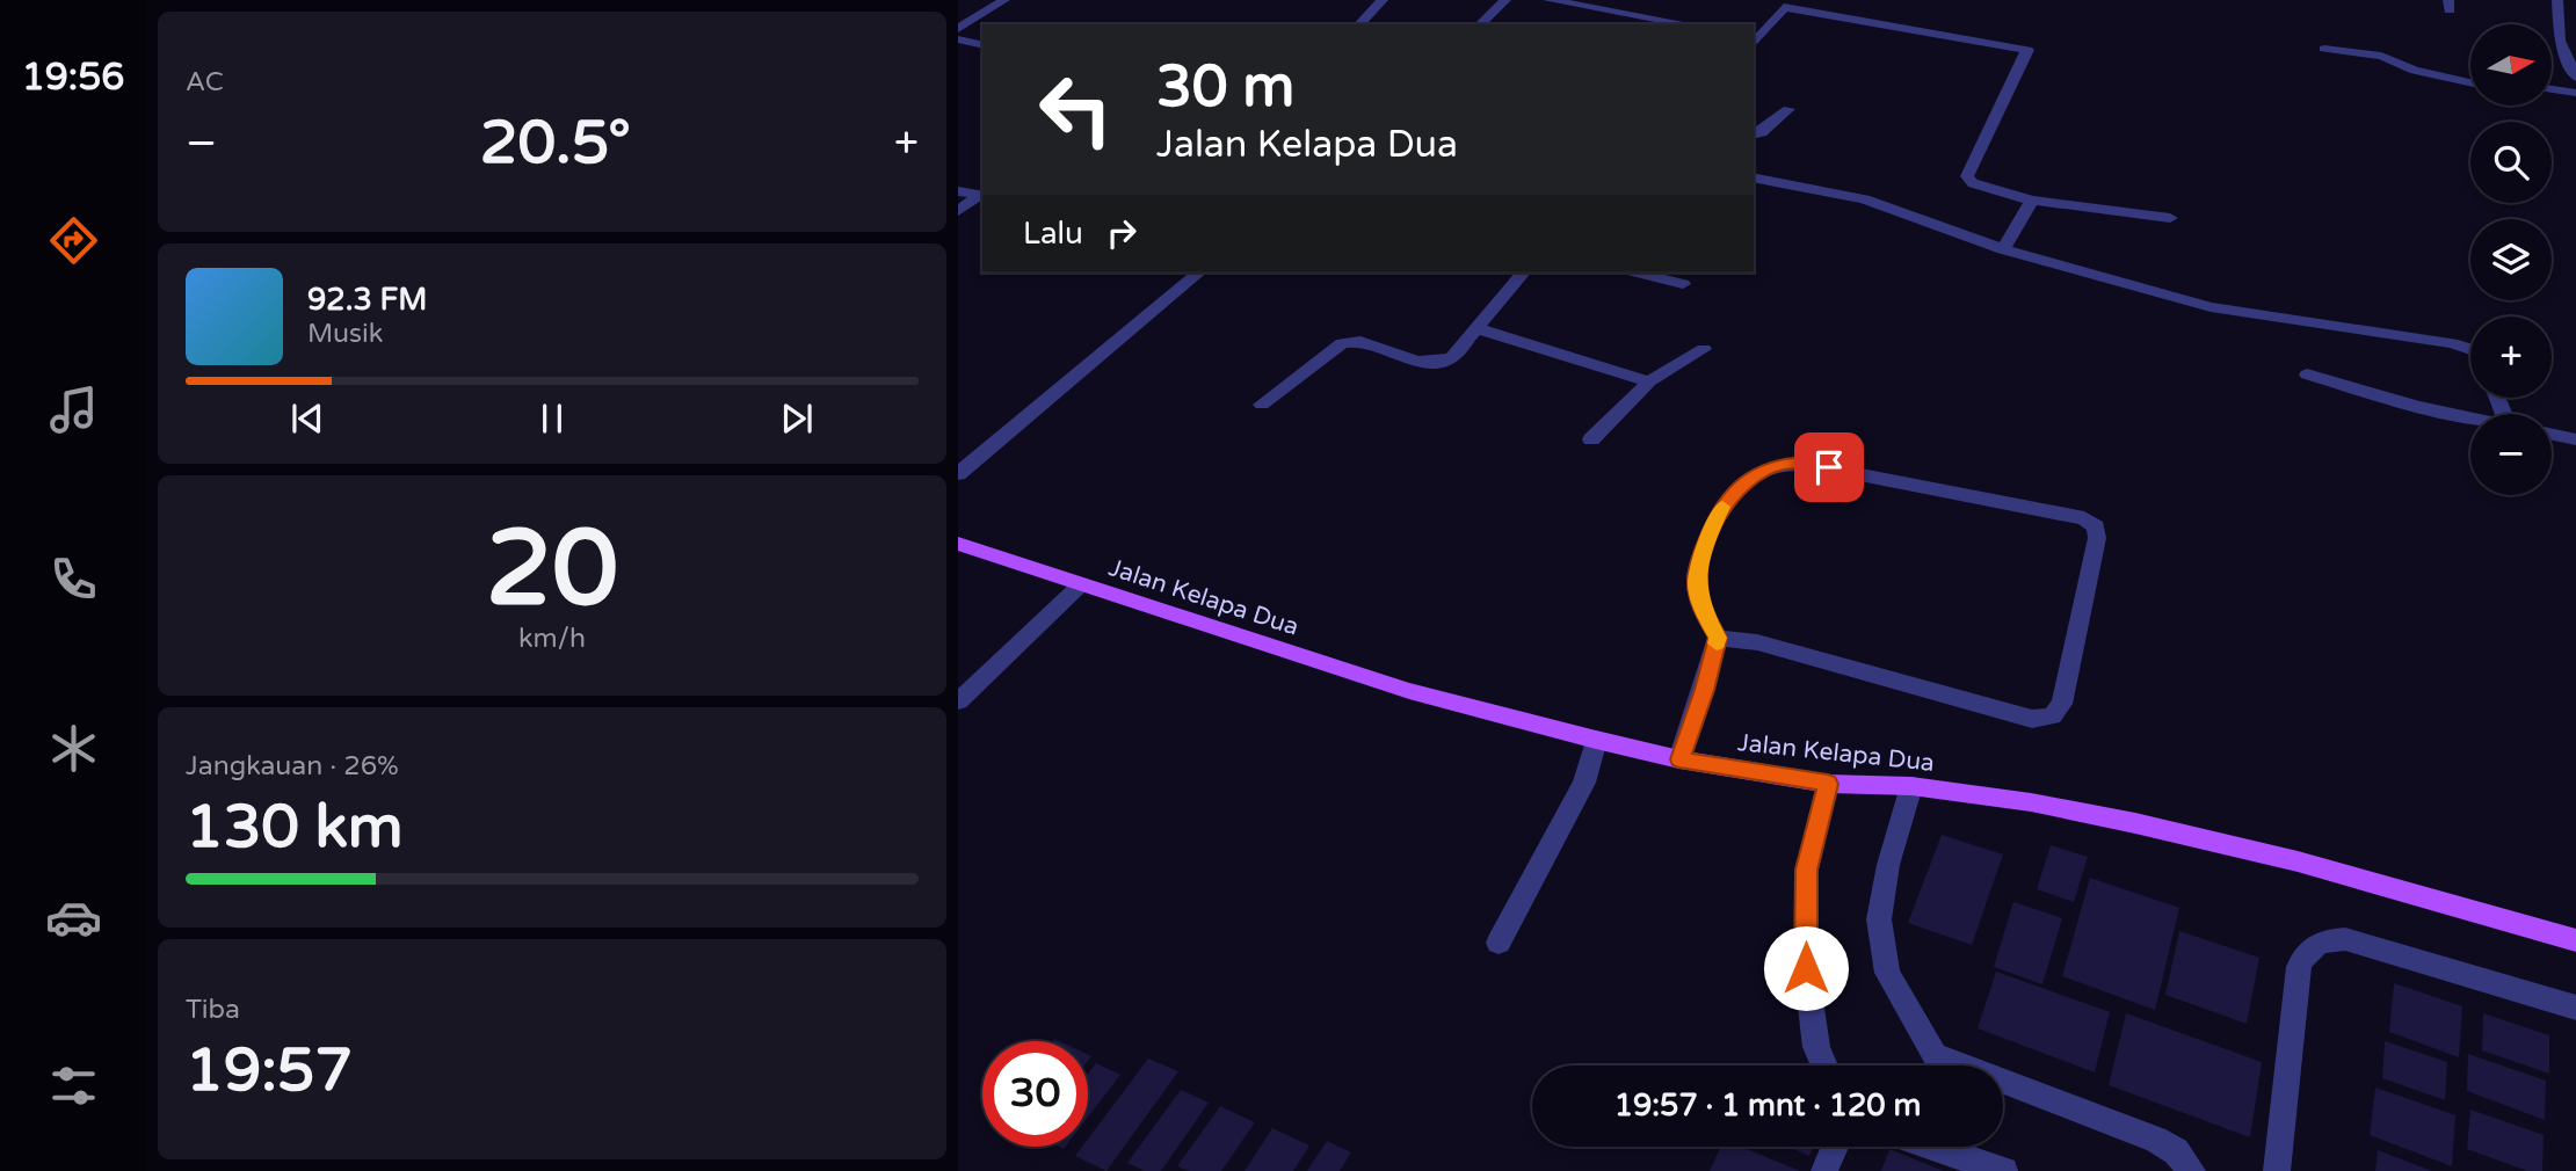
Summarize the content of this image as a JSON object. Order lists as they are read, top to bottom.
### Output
{
  "streets": {
    "main road": ["Jalan Kelapa Dua"]
  },
  "north": "right",
  "page": {
    "tabs": "19:56",
    "tile": [
      "AC",
      ["20", "km/h"],
      ["Jangkauan · 26%", "130 km"],
      ["Tiba", "19:57"]
    ],
    "map_buttons": ["+", "−"],
    "turn": ["30 m", "Jalan Kelapa Dua"],
    "heat": ["−", "20.5°", "+"],
    "then": "Lalu",
    "song": ["92.3 FM", "Musik"],
    "limit": "30",
    "trip": "19:57 · 1 mnt · 120 m"
  }
}
